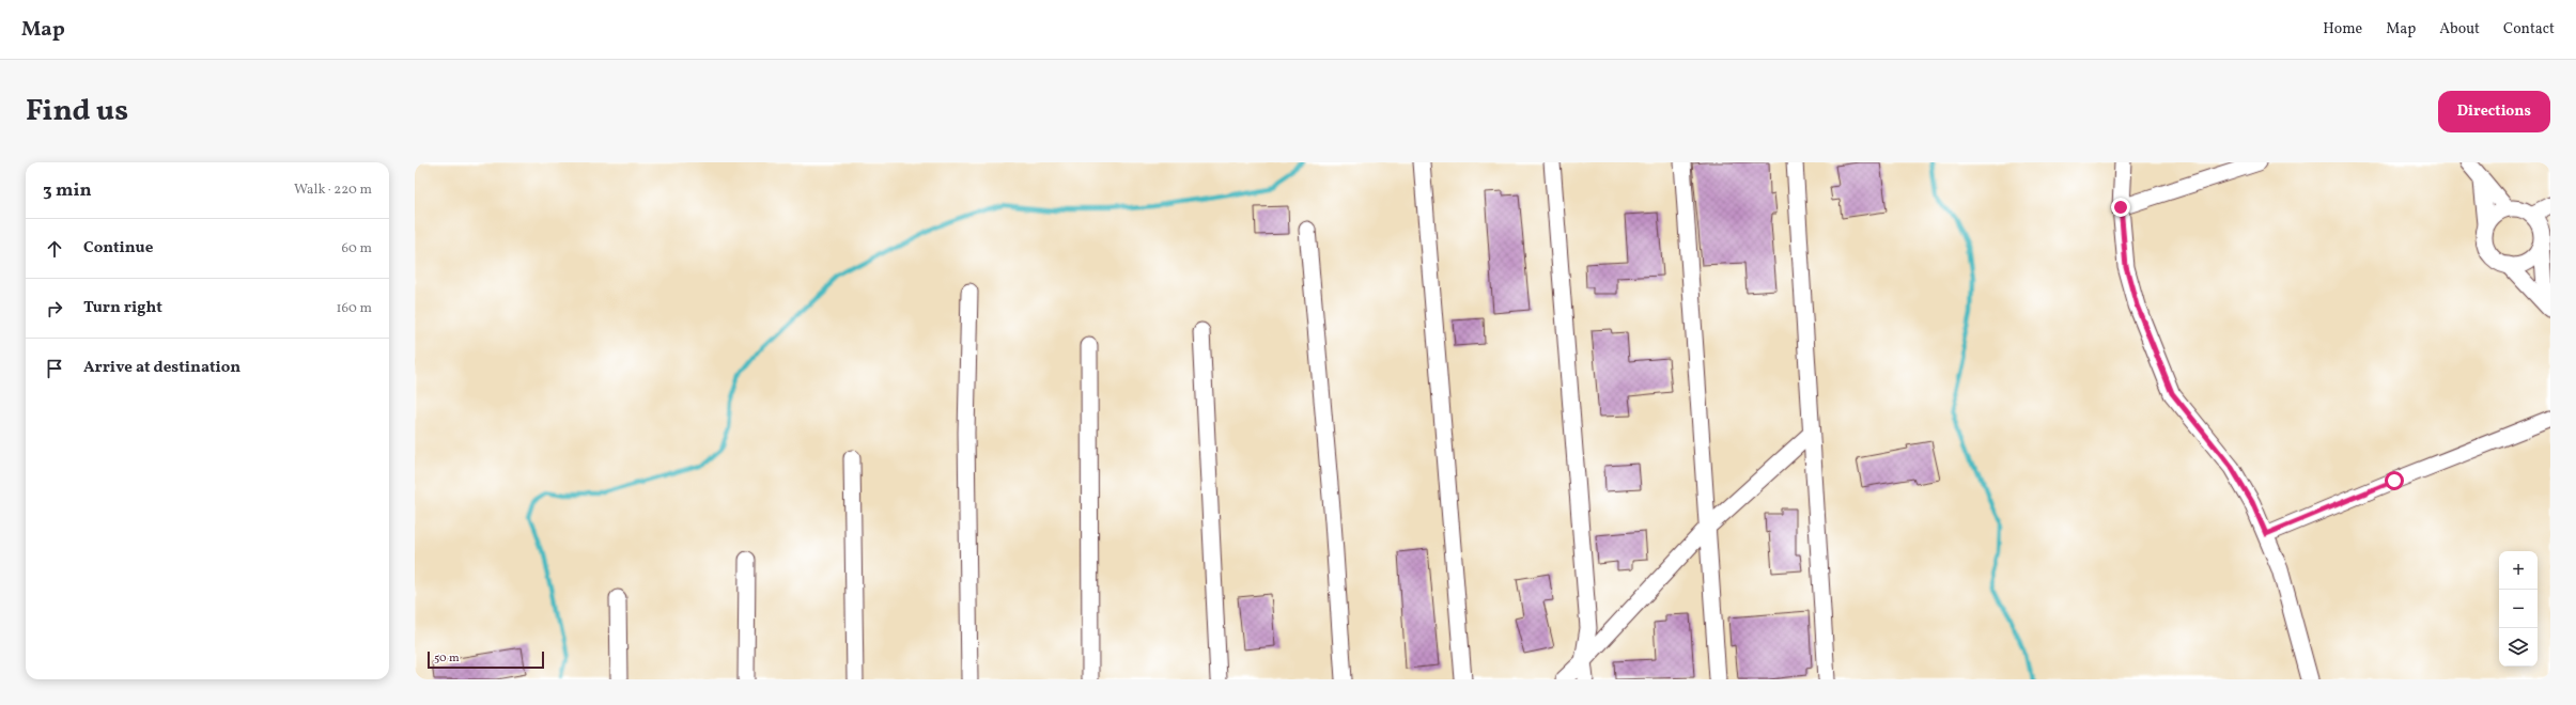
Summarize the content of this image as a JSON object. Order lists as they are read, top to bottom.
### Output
{
  "scale_bar": "50 m",
  "page": {
    "header": "Map",
    "nav": [
      "Home",
      "Map",
      "About",
      "Contact"
    ],
    "title": "Find us",
    "buttons": "Directions",
    "heading": ["3 min", "Walk · 220 m"],
    "list": [
      ["Continue", "60 m"],
      ["Turn right", "160 m"],
      "Arrive at destination"
    ],
    "map_buttons": ["+", "−"],
    "scale": "50 m"
  }
}
